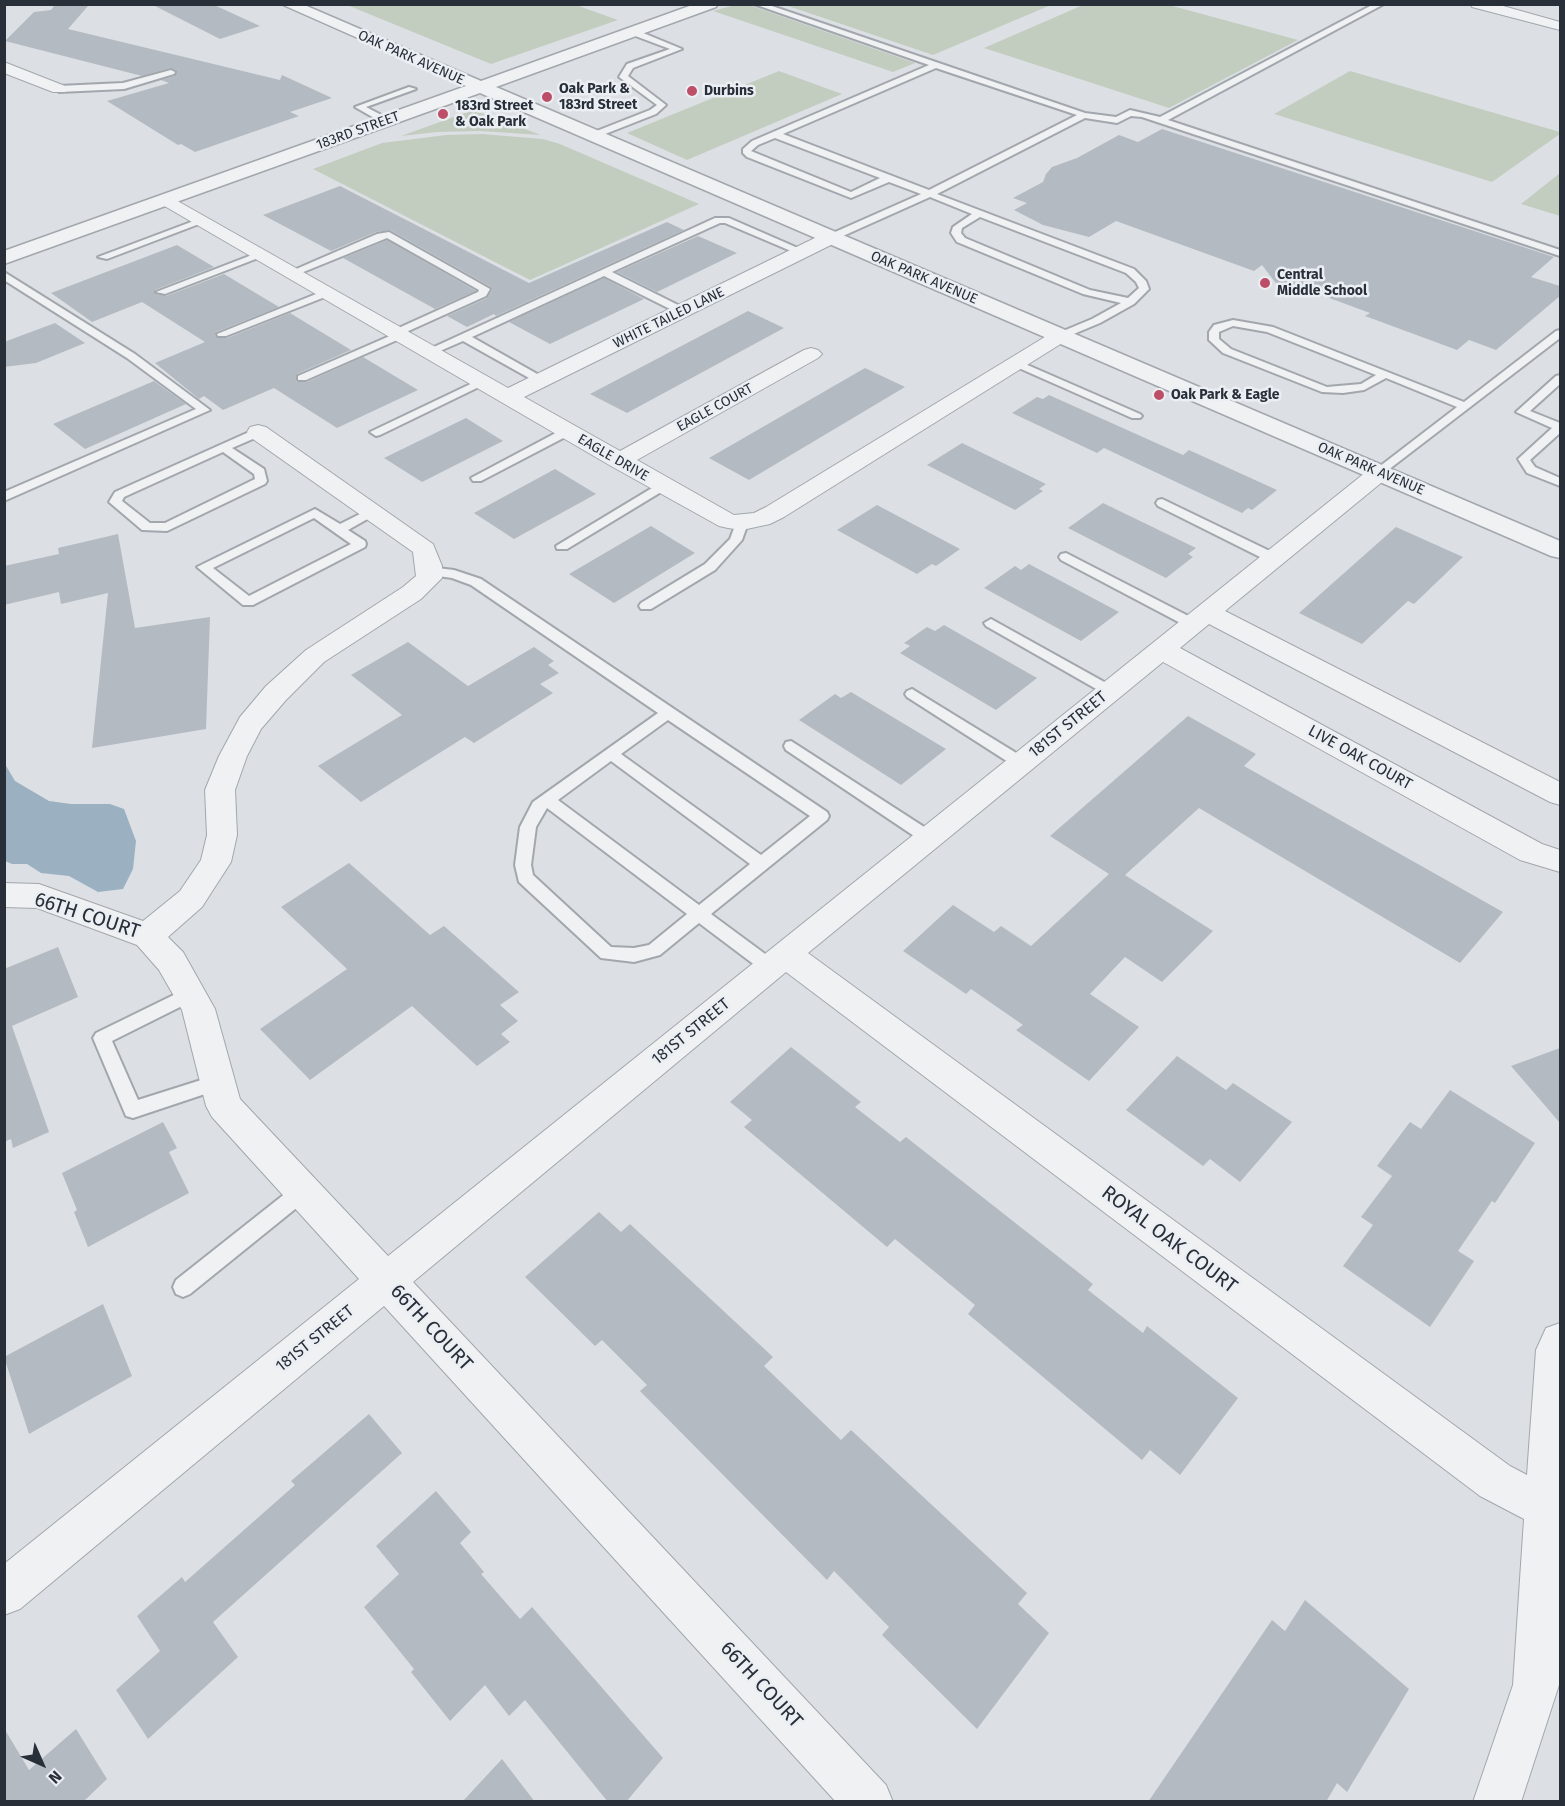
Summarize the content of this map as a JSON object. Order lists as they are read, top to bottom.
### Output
{
  "streets": {
    "street": [
      "OAK PARK AVENUE",
      "183RD STREET",
      "WHITE TAILED LANE",
      "EAGLE COURT",
      "EAGLE DRIVE",
      "181ST STREET",
      "LIVE OAK COURT",
      "66TH COURT",
      "ROYAL OAK COURT"
    ]
  },
  "crossings": [
    ["OAK PARK AVENUE", "183RD STREET"],
    ["OAK PARK AVENUE", "WHITE TAILED LANE"],
    ["OAK PARK AVENUE", "181ST STREET"],
    ["183RD STREET", "EAGLE DRIVE"],
    ["WHITE TAILED LANE", "EAGLE DRIVE"],
    ["EAGLE COURT", "EAGLE DRIVE"],
    ["181ST STREET", "LIVE OAK COURT"],
    ["181ST STREET", "66TH COURT"],
    ["181ST STREET", "ROYAL OAK COURT"]
  ],
  "places": [
    "Durbins",
    "Oak Park & 183rd Street",
    "183rd Street & Oak Park",
    "Central Middle School",
    "Oak Park & Eagle"
  ],
  "north": "bottom right"
}
